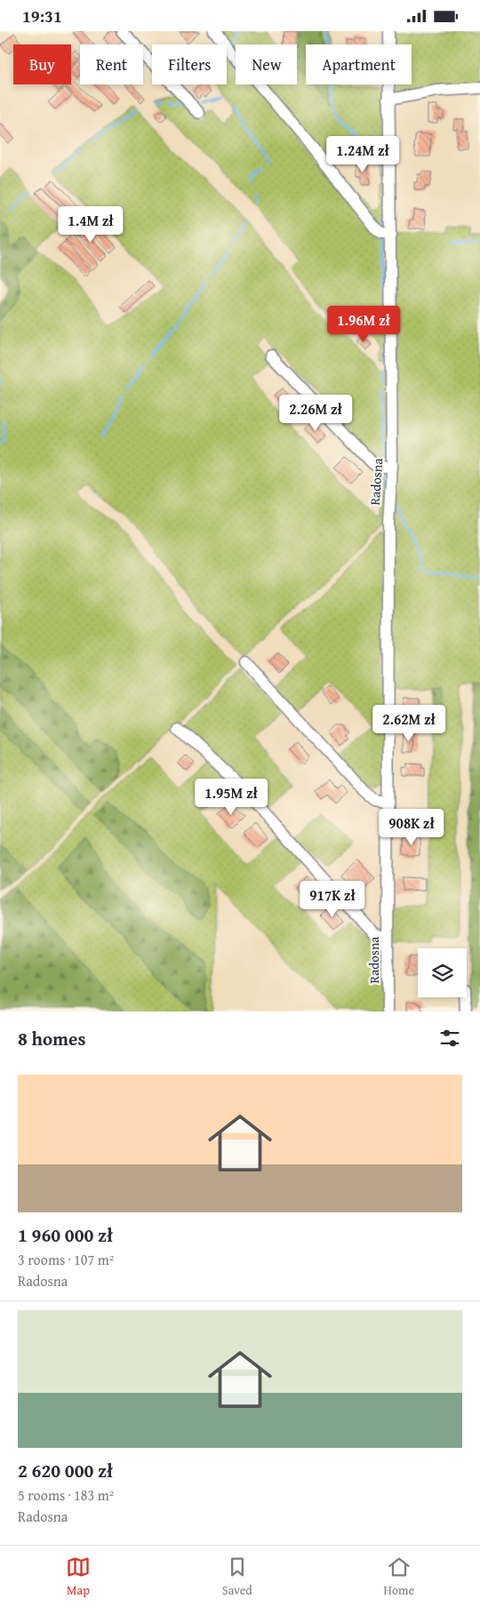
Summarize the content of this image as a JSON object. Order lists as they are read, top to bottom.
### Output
{
  "streets": {
    "street": ["Radosna"]
  },
  "page": {
    "status": "19:31",
    "chip": [
      "Buy",
      "Rent",
      "Filters",
      "New",
      "Apartment"
    ],
    "price": [
      "1.24M zł",
      "1.4M zł",
      "1.96M zł",
      "2.26M zł",
      "2.62M zł",
      "1.95M zł",
      "908K zł",
      "917K zł"
    ],
    "heading": "8 homes",
    "list": [
      {
        "name": "1 960 000 zł",
        "note": "3 rooms · 107 m² · Radosna"
      },
      {
        "name": "2 620 000 zł",
        "note": "5 rooms · 183 m² · Radosna"
      }
    ],
    "tabs": ["Map", "Saved", "Home"]
  }
}
